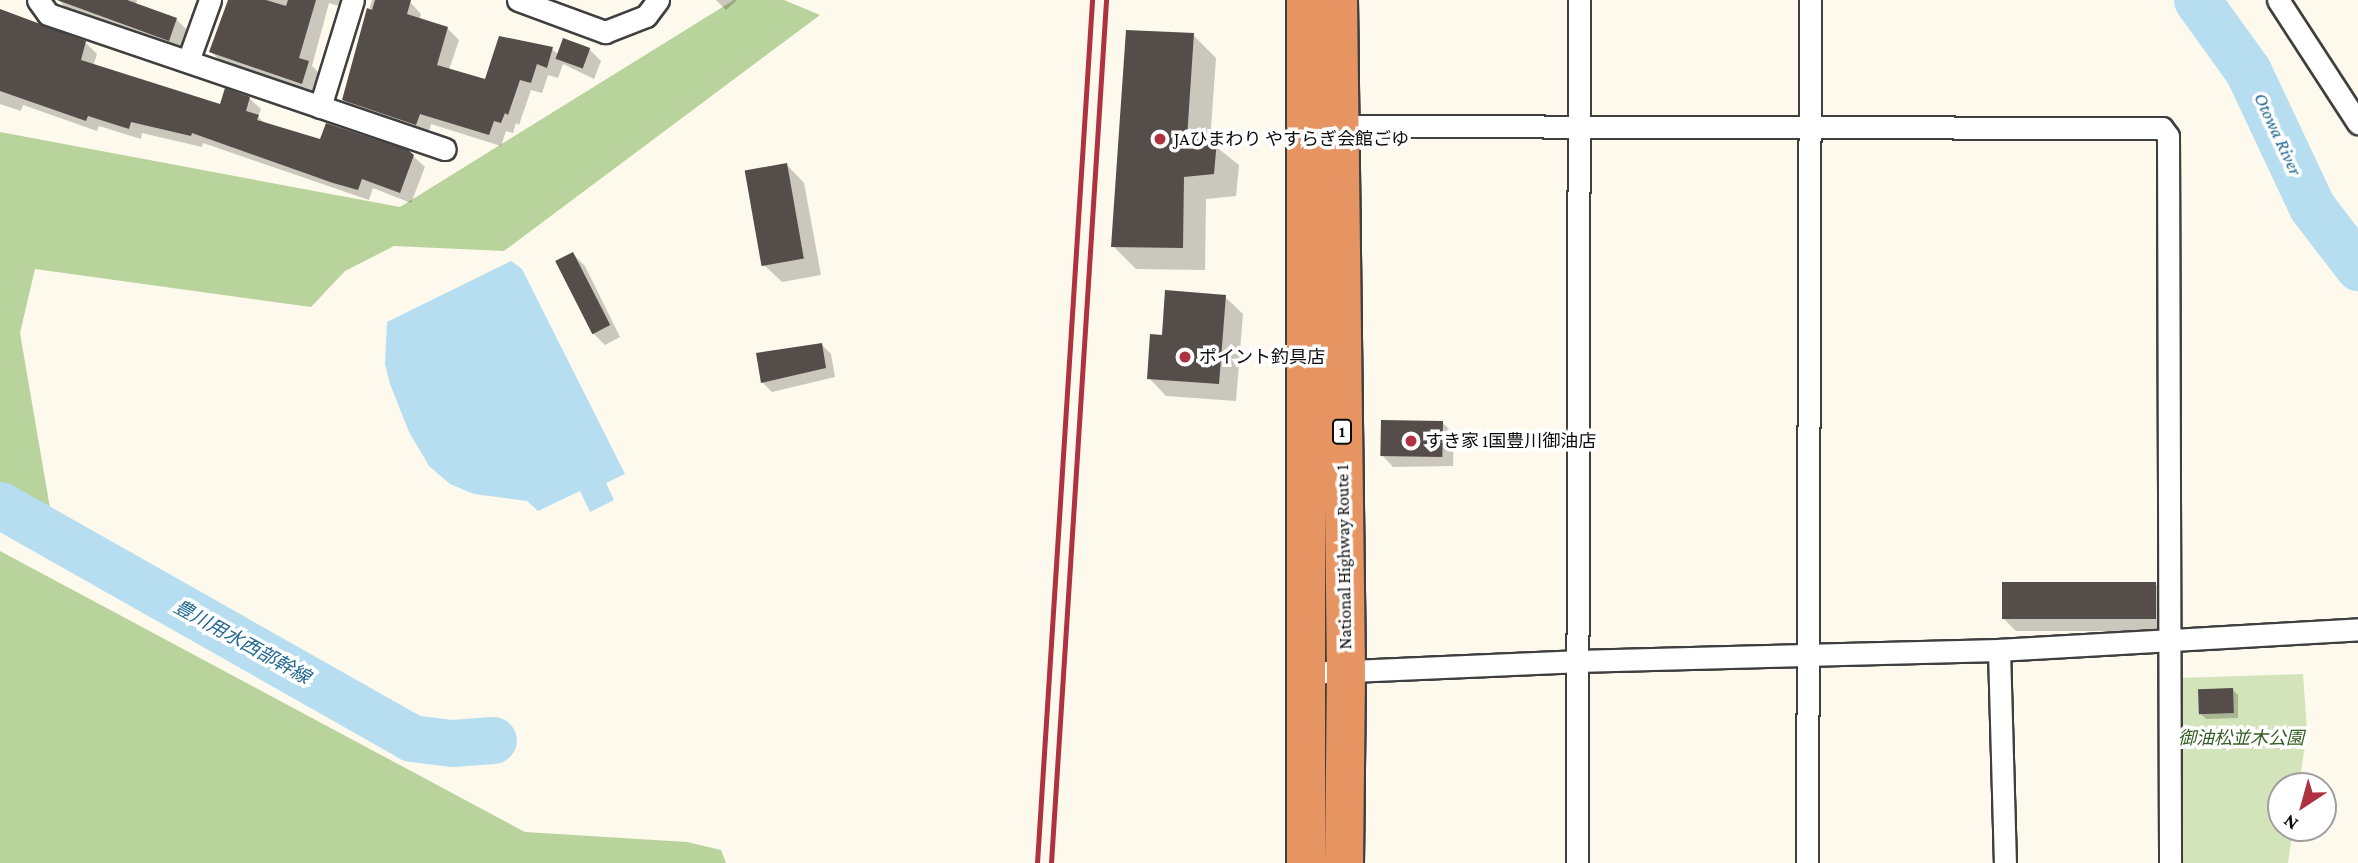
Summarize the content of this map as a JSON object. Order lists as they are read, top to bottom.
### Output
{
  "streets": {
    "highway": ["1", "National Highway Route 1"]
  },
  "water": ["Otowa River", "豊川用水西部幹線"],
  "parks": ["御油松並木公園"],
  "places": ["JAひまわり やすらぎ会館ごゆ", "ポイント釣具店", "すき家 1国豊川御油店"],
  "north": "bottom left"
}
